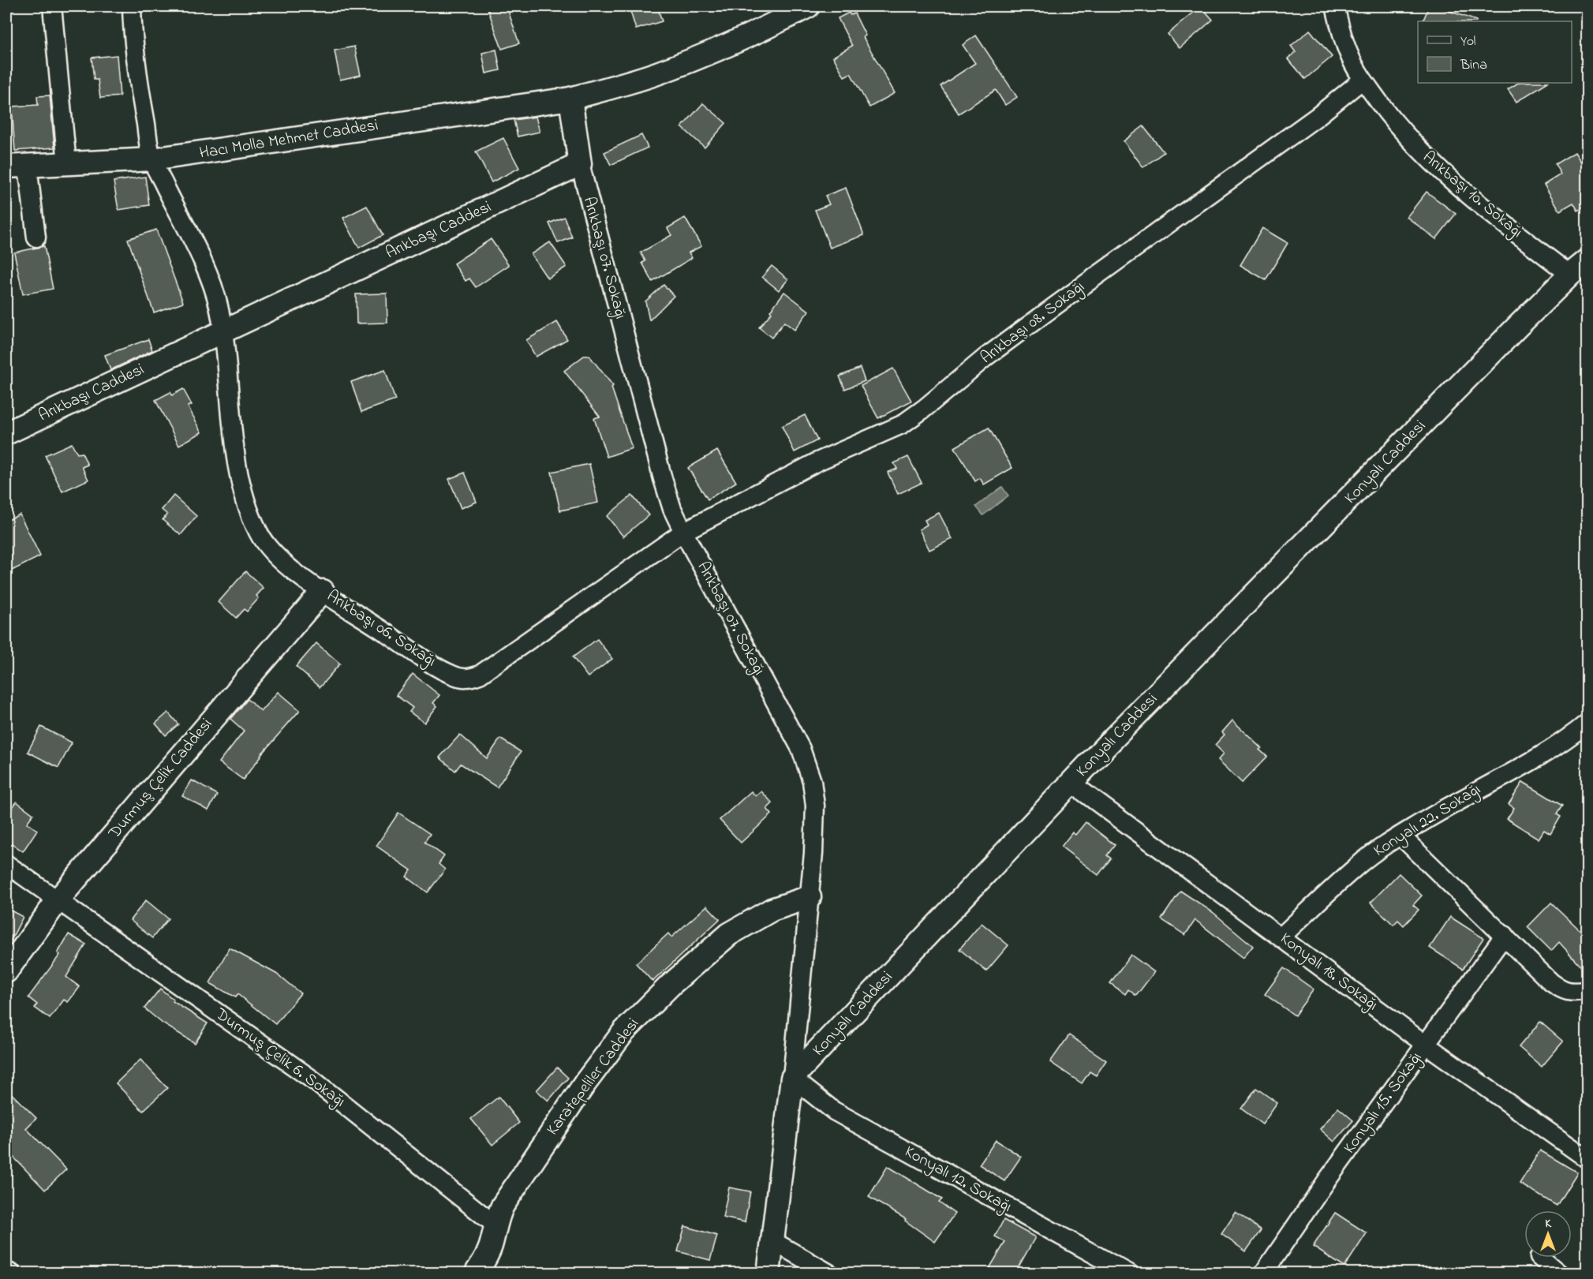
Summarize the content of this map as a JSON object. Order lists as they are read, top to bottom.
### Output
{
  "streets": {
    "street": [
      "Hacı Molla Mehmet Caddesi",
      "Arıkbaşı 10. Sokağı",
      "Arıkbaşı Caddesi",
      "Arıkbaşı 07. Sokağı",
      "Arıkbaşı 08. Sokağı",
      "Konyalı Caddesi",
      "Arıkbaşı 06. Sokağı",
      "Durmuş Çelik Caddesi",
      "Konyalı 22. Sokağı",
      "Konyalı 18. Sokağı",
      "Durmuş Çelik 6. Sokağı",
      "Karatepeliler Caddesi",
      "Konyalı 15. Sokağı",
      "Konyalı 12. Sokağı"
    ]
  },
  "crossings": [
    ["Hacı Molla Mehmet Caddesi", "Arıkbaşı 06. Sokağı"],
    ["Arıkbaşı 10. Sokağı", "Arıkbaşı 08. Sokağı"],
    ["Arıkbaşı 10. Sokağı", "Konyalı Caddesi"],
    ["Arıkbaşı Caddesi", "Arıkbaşı 07. Sokağı"],
    ["Arıkbaşı Caddesi", "Arıkbaşı 06. Sokağı"],
    ["Arıkbaşı 07. Sokağı", "Arıkbaşı 08. Sokağı"],
    ["Arıkbaşı 07. Sokağı", "Konyalı Caddesi"],
    ["Arıkbaşı 07. Sokağı", "Arıkbaşı 06. Sokağı"],
    ["Arıkbaşı 07. Sokağı", "Karatepeliler Caddesi"],
    ["Arıkbaşı 07. Sokağı", "Konyalı 12. Sokağı"],
    ["Arıkbaşı 08. Sokağı", "Arıkbaşı 06. Sokağı"],
    ["Konyalı Caddesi", "Konyalı 18. Sokağı"],
    ["Konyalı Caddesi", "Konyalı 12. Sokağı"],
    ["Arıkbaşı 06. Sokağı", "Durmuş Çelik Caddesi"],
    ["Durmuş Çelik Caddesi", "Durmuş Çelik 6. Sokağı"],
    ["Konyalı 22. Sokağı", "Konyalı 18. Sokağı"],
    ["Konyalı 18. Sokağı", "Konyalı 15. Sokağı"],
    ["Durmuş Çelik 6. Sokağı", "Karatepeliler Caddesi"]
  ],
  "legend": ["Yol", "Bina"],
  "north": "top"
}
